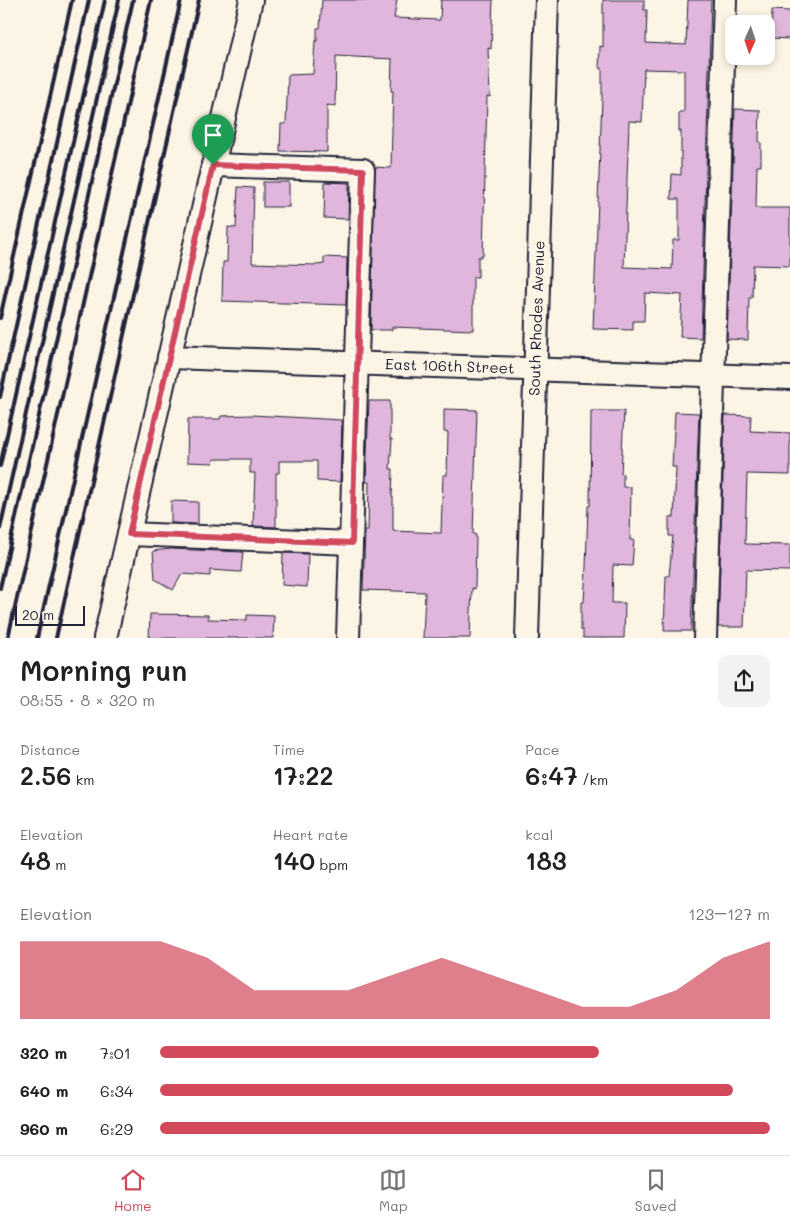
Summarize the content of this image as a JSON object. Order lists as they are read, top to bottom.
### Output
{
  "streets": {
    "street": ["South Rhodes Avenue", "East 106th Street"]
  },
  "crossings": [
    ["South Rhodes Avenue", "East 106th Street"]
  ],
  "scale_bar": "20 m",
  "north": "bottom",
  "page": {
    "scale": "20 m",
    "heading": ["Morning run", "08:55 · 8 × 320 m"],
    "stats": [
      ["Distance", "2.56 km"],
      ["Time", "17:22"],
      ["Pace", "6:47 /km"],
      ["Elevation", "48 m"],
      ["Heart rate", "140 bpm"],
      ["kcal", "183"]
    ],
    "chart": ["Elevation", "123–127 m"],
    "list": [
      {
        "name": "320 m",
        "note": "7:01"
      },
      {
        "name": "640 m",
        "note": "6:34"
      },
      {
        "name": "960 m",
        "note": "6:29"
      }
    ],
    "tabs": ["Home", "Map", "Saved"]
  }
}
